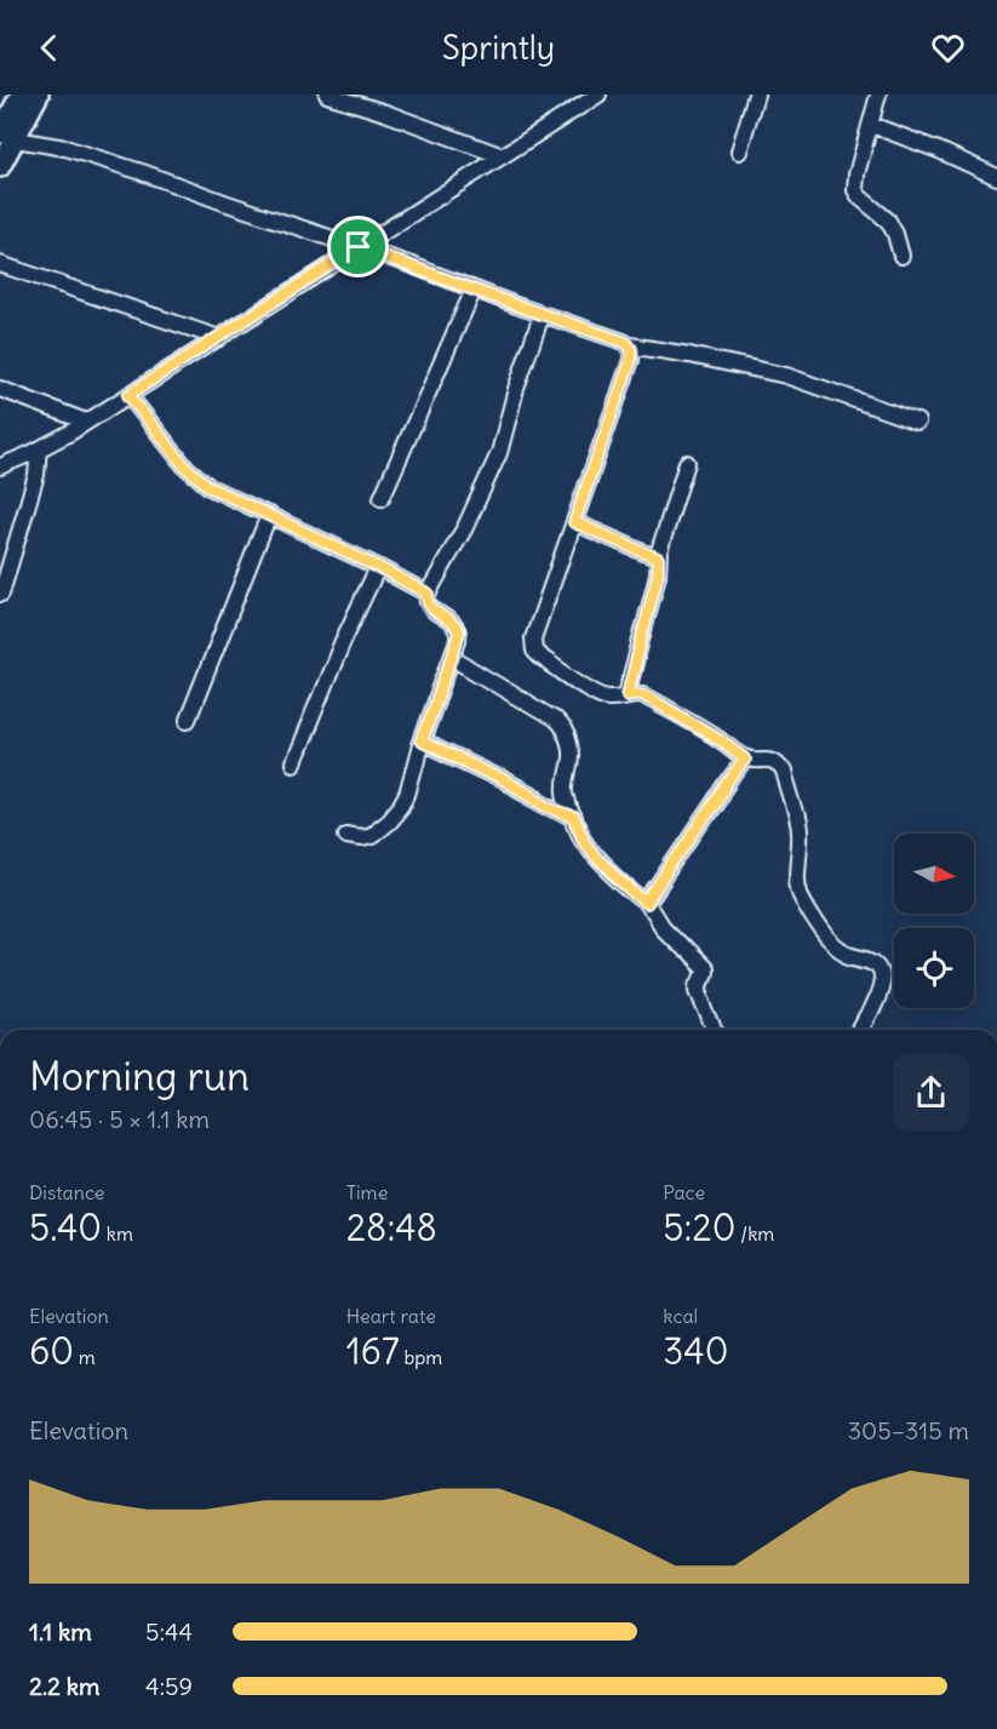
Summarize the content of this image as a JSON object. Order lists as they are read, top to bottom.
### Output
{
  "north": "right",
  "page": {
    "header": "Sprintly",
    "heading": ["Morning run", "06:45 · 5 × 1.1 km"],
    "stats": [
      ["Distance", "5.40 km"],
      ["Time", "28:48"],
      ["Pace", "5:20 /km"],
      ["Elevation", "60 m"],
      ["Heart rate", "167 bpm"],
      ["kcal", "340"]
    ],
    "chart": ["Elevation", "305–315 m"],
    "list": [
      {
        "name": "1.1 km",
        "note": "5:44"
      },
      {
        "name": "2.2 km",
        "note": "4:59"
      }
    ]
  }
}
